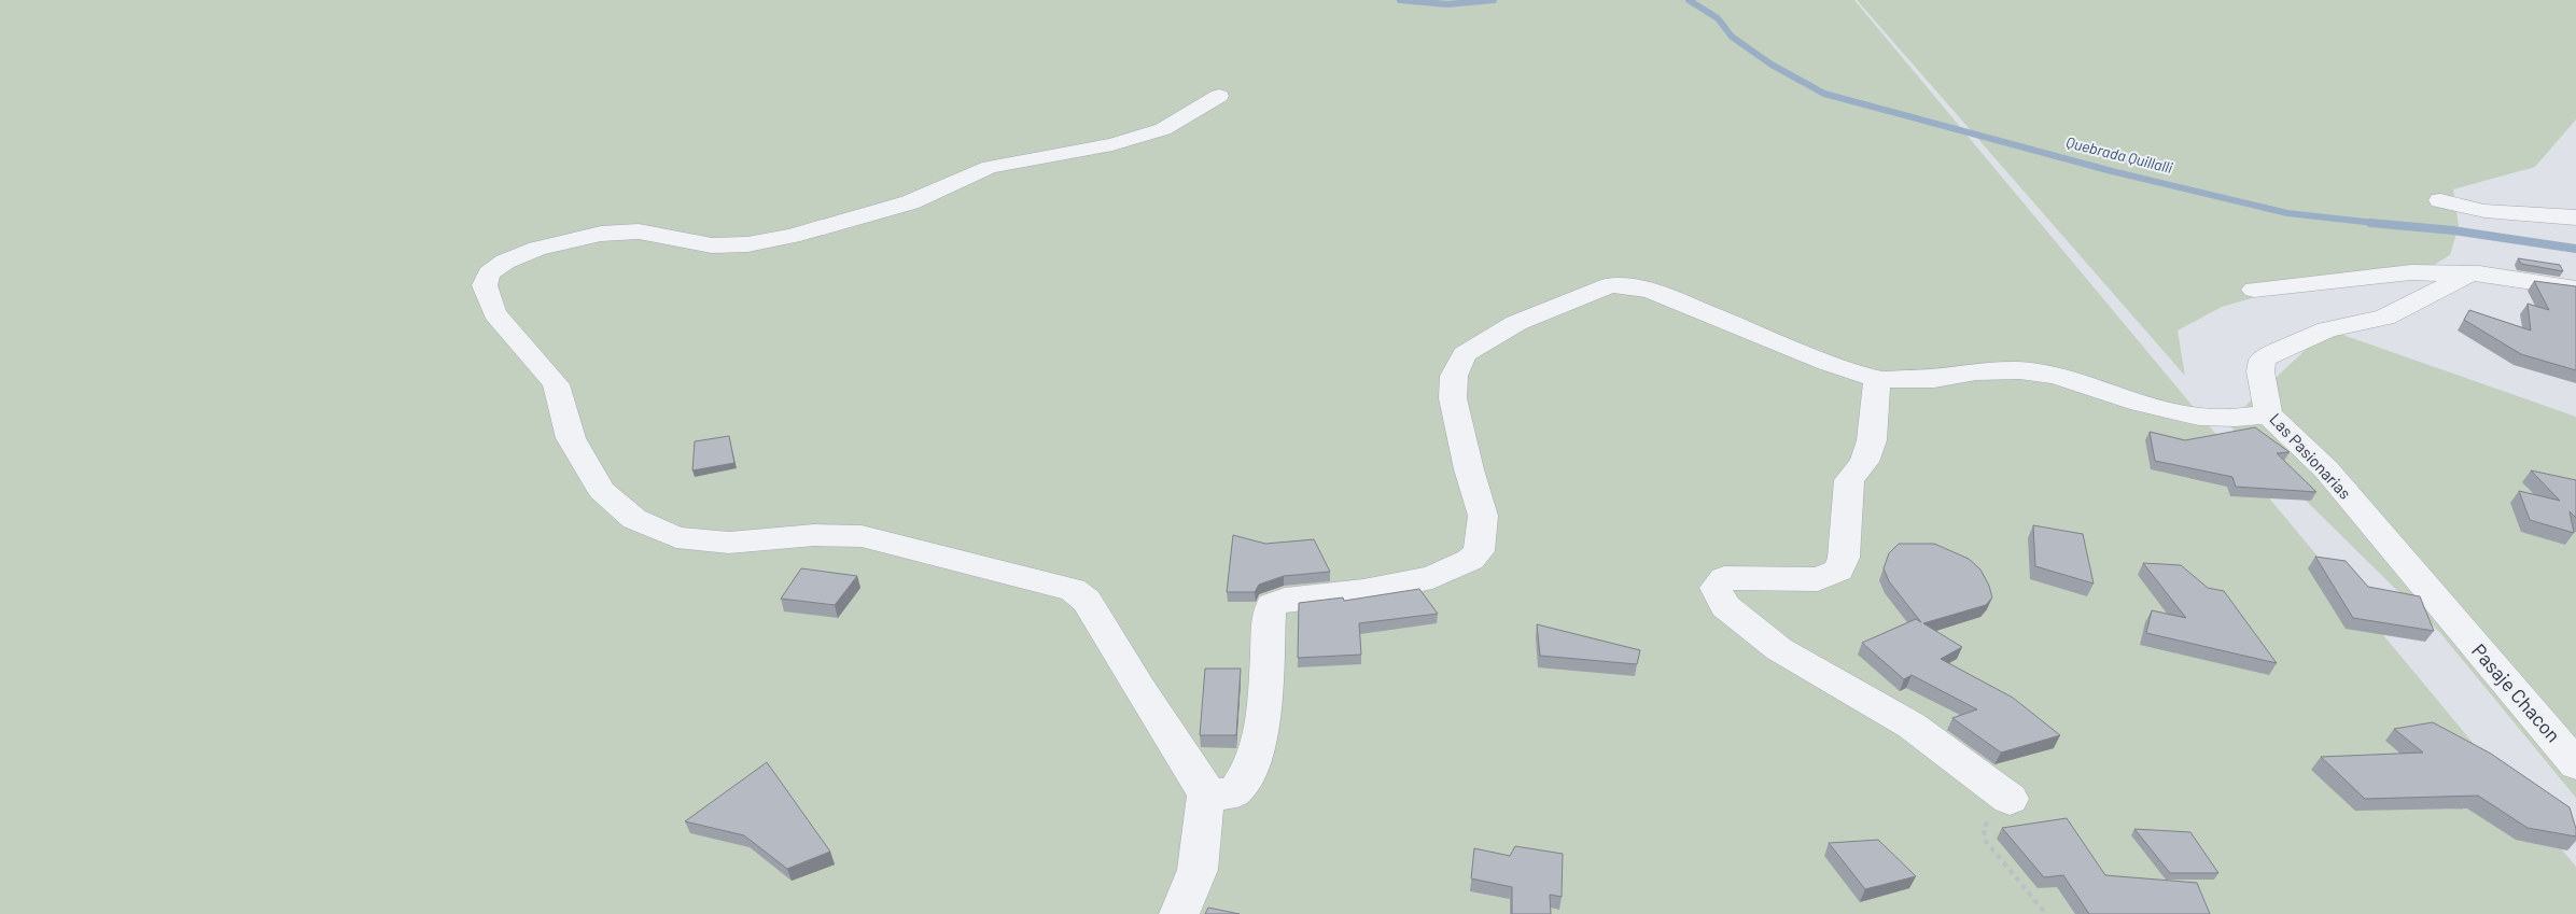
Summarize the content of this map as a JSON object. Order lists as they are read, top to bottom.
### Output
{
  "streets": {
    "street": ["Las Pasionarias", "Pasaje Chacon"]
  },
  "crossings": [
    ["Las Pasionarias", "Pasaje Chacon"]
  ],
  "water": ["Quebrada Quillalli"]
}
